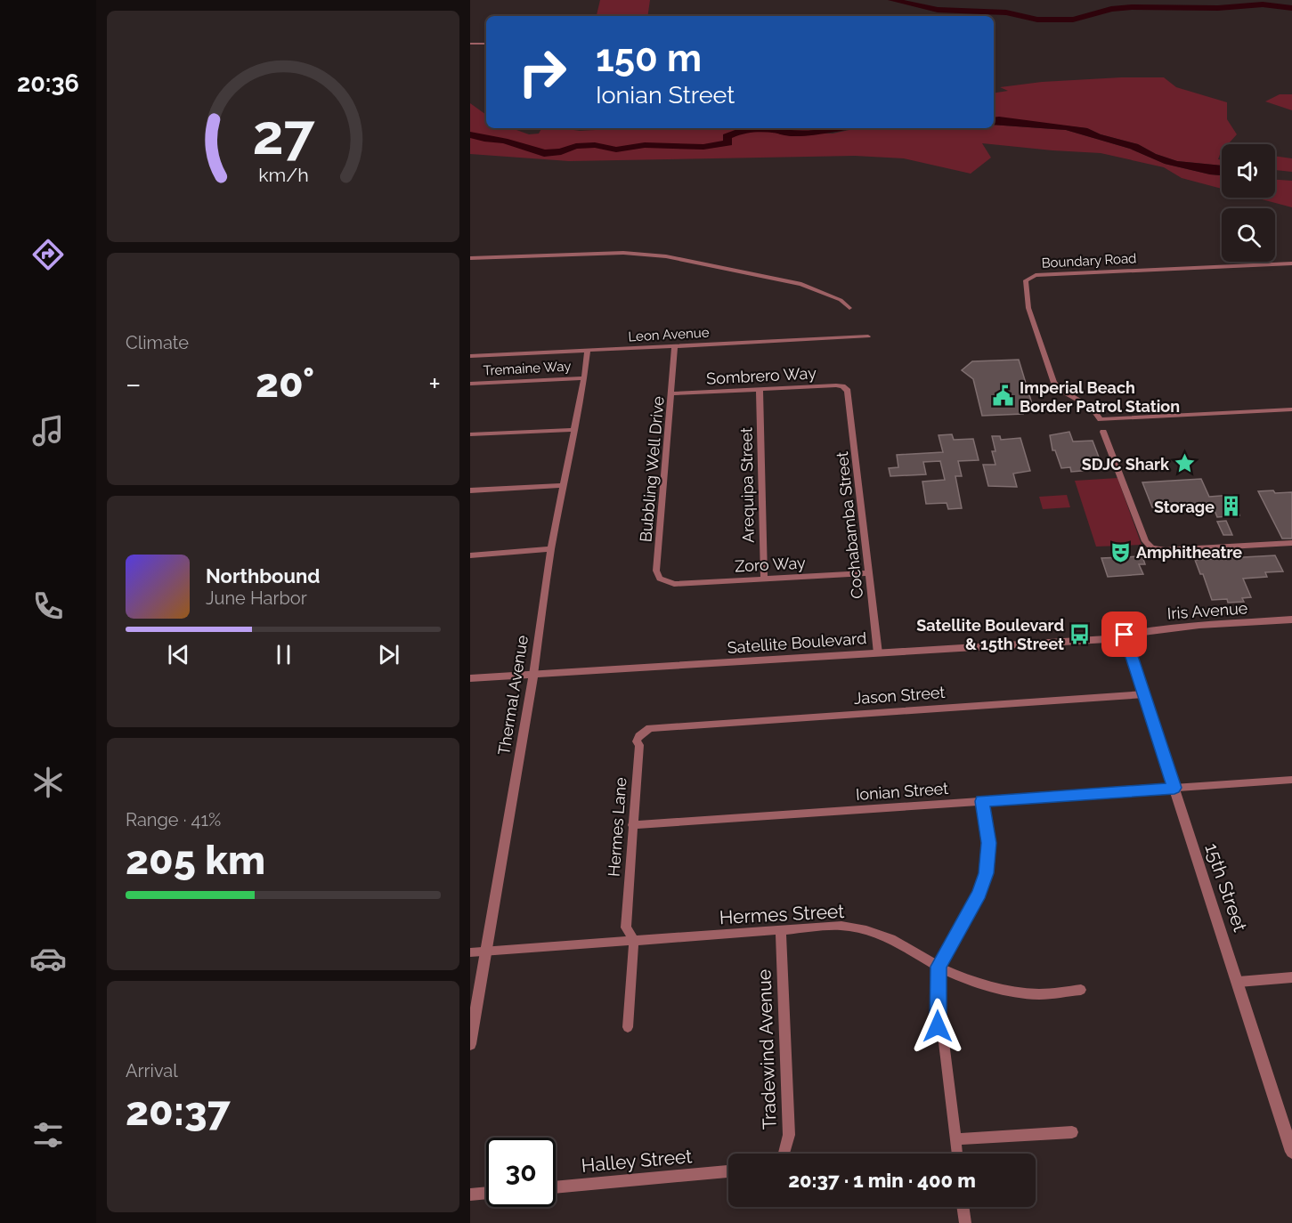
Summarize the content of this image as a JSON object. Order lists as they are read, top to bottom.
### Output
{
  "streets": {
    "street": [
      "Boundary Road",
      "Leon Avenue",
      "Tremaine Way",
      "Sombrero Way",
      "Bubbling Well Drive",
      "Arequipa Street",
      "Cochabamba Street",
      "Zoro Way",
      "Iris Avenue",
      "Satellite Boulevard",
      "Thermal Avenue",
      "Jason Street",
      "Ionian Street",
      "Hermes Lane",
      "15th Street",
      "Hermes Street",
      "Tradewind Avenue",
      "Halley Street"
    ]
  },
  "crossings": [
    ["Leon Avenue", "Bubbling Well Drive"],
    ["Leon Avenue", "Thermal Avenue"],
    ["Tremaine Way", "Thermal Avenue"],
    ["Sombrero Way", "Bubbling Well Drive"],
    ["Sombrero Way", "Arequipa Street"],
    ["Sombrero Way", "Cochabamba Street"],
    ["Bubbling Well Drive", "Zoro Way"],
    ["Arequipa Street", "Zoro Way"],
    ["Cochabamba Street", "Zoro Way"],
    ["Cochabamba Street", "Satellite Boulevard"],
    ["Iris Avenue", "Satellite Boulevard"],
    ["Iris Avenue", "15th Street"],
    ["Satellite Boulevard", "Thermal Avenue"],
    ["Satellite Boulevard", "15th Street"],
    ["Thermal Avenue", "Hermes Street"],
    ["Jason Street", "Hermes Lane"],
    ["Jason Street", "15th Street"],
    ["Ionian Street", "Hermes Lane"],
    ["Ionian Street", "15th Street"],
    ["Hermes Lane", "Hermes Street"],
    ["Hermes Street", "Tradewind Avenue"]
  ],
  "places": {
    "public building": ["Imperial Beach Border Patrol Station"],
    "place": ["SDJC Shark"],
    "building": ["Storage"],
    "theatre": ["Amphitheatre"],
    "bus stop": ["Satellite Boulevard & 15th Street"]
  },
  "page": {
    "tabs": "20:36",
    "turn": ["150 m", "Ionian Street"],
    "tile": [
      "Climate",
      ["Range · 41%", "205 km"],
      ["Arrival", "20:37"]
    ],
    "heat": ["−", "20°", "+"],
    "song": ["Northbound", "June Harbor"],
    "limit": "30",
    "trip": "20:37 · 1 min · 400 m",
    "gauge": ["27", "km/h"]
  }
}
